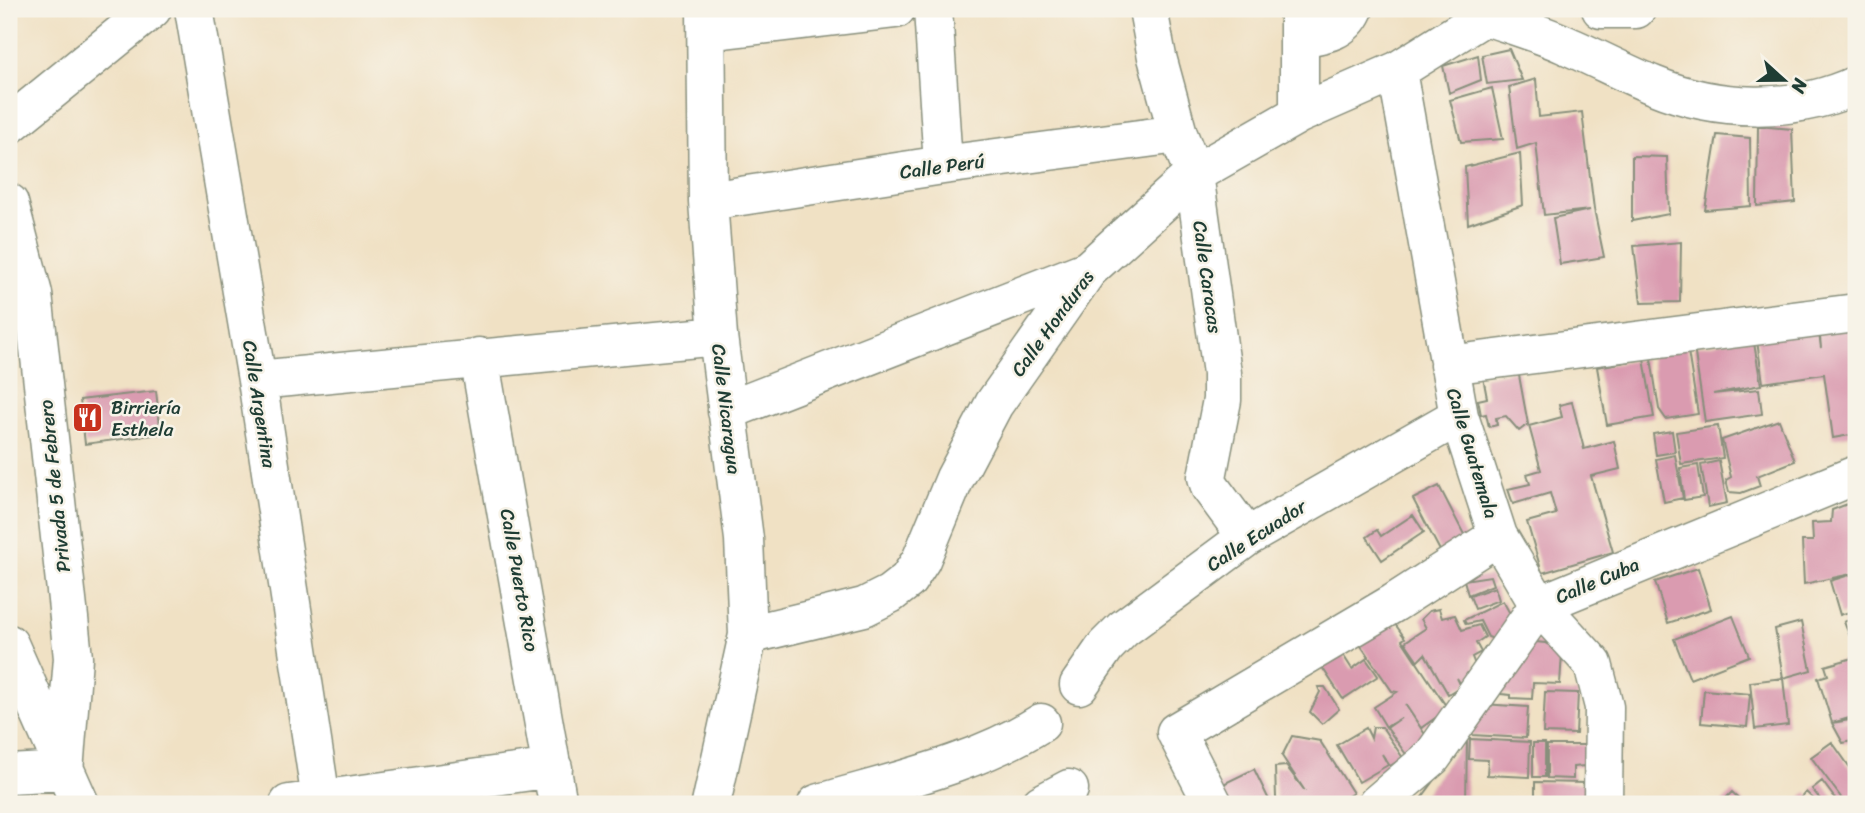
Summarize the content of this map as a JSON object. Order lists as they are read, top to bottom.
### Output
{
  "streets": {
    "street": [
      "Calle Perú",
      "Calle Caracas",
      "Calle Honduras",
      "Calle Argentina",
      "Calle Nicaragua",
      "Calle Guatemala",
      "Privada 5 de Febrero",
      "Calle Ecuador",
      "Calle Puerto Rico",
      "Calle Cuba"
    ]
  },
  "crossings": [
    ["Calle Perú", "Calle Caracas"],
    ["Calle Perú", "Calle Nicaragua"],
    ["Calle Caracas", "Calle Honduras"],
    ["Calle Caracas", "Calle Ecuador"],
    ["Calle Honduras", "Calle Nicaragua"],
    ["Calle Honduras", "Calle Guatemala"],
    ["Calle Guatemala", "Calle Ecuador"],
    ["Calle Guatemala", "Calle Cuba"]
  ],
  "places": {
    "restaurant": ["Birriería Esthela"]
  },
  "north": "right"
}
